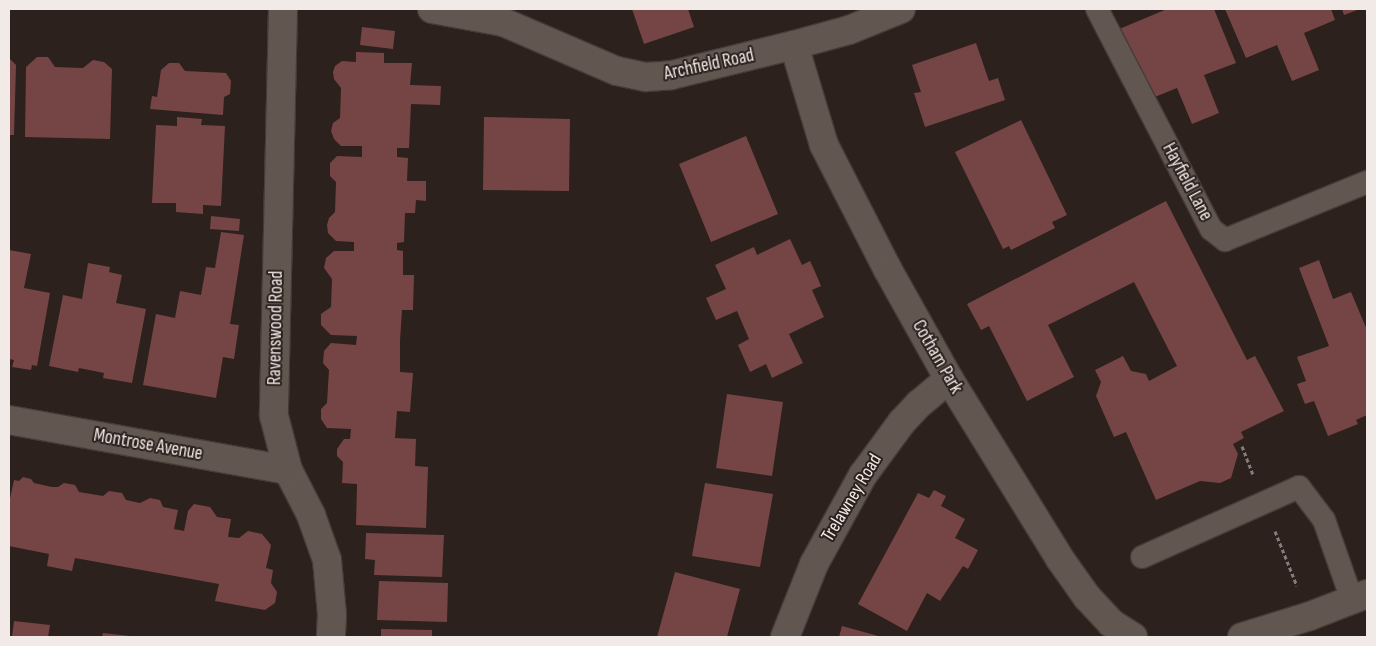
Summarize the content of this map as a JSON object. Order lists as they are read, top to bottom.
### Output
{
  "streets": {
    "street": [
      "Archfield Road",
      "Ravenswood Road",
      "Cotham Park",
      "Montrose Avenue",
      "Trelawney Road"
    ],
    "lane": ["Hayfield Lane"]
  },
  "crossings": [
    ["Archfield Road", "Cotham Park"],
    ["Ravenswood Road", "Montrose Avenue"],
    ["Cotham Park", "Trelawney Road"]
  ]
}
